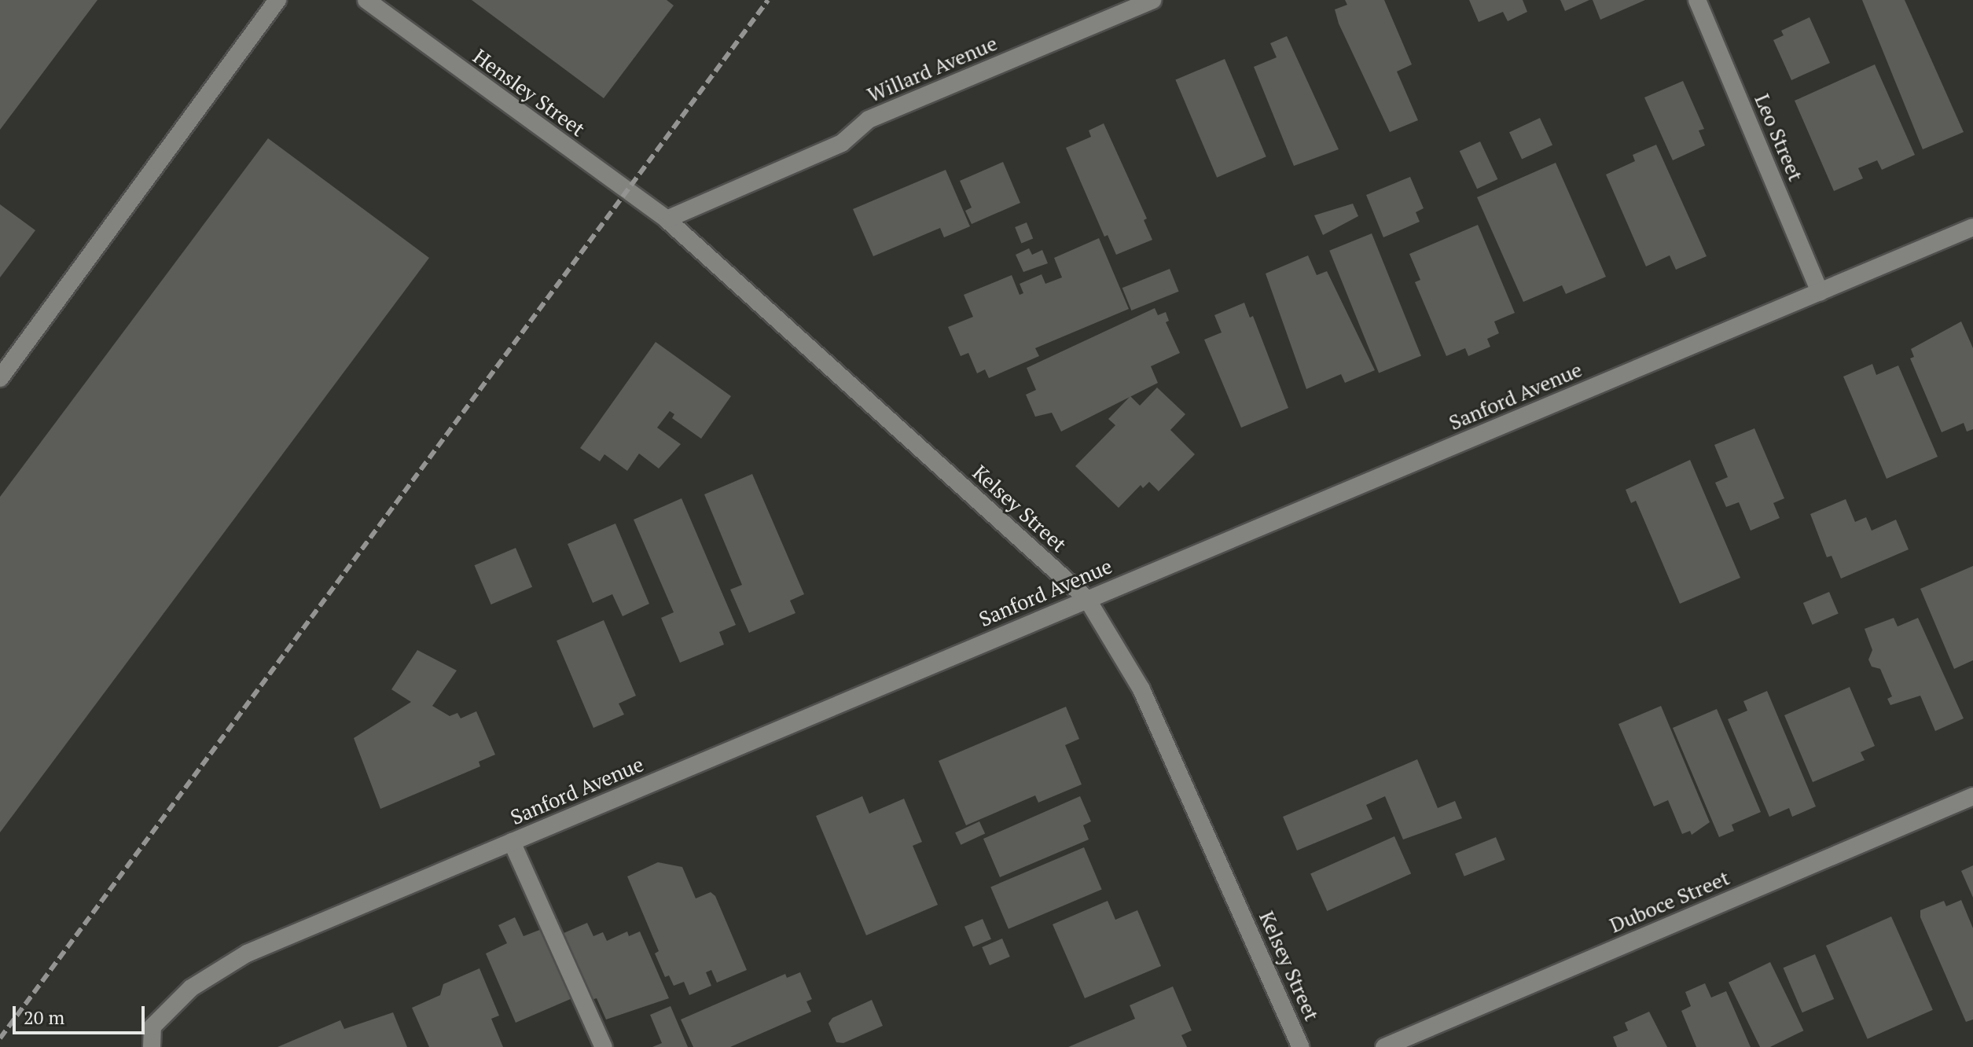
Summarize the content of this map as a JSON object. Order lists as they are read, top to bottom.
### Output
{
  "streets": {
    "street": [
      "Willard Avenue",
      "Hensley Street",
      "Leo Street",
      "Sanford Avenue",
      "Kelsey Street",
      "Duboce Street"
    ]
  },
  "crossings": [
    ["Willard Avenue", "Hensley Street"],
    ["Willard Avenue", "Kelsey Street"],
    ["Hensley Street", "Kelsey Street"],
    ["Leo Street", "Sanford Avenue"],
    ["Sanford Avenue", "Kelsey Street"]
  ],
  "scale_bar": "20 m"
}
